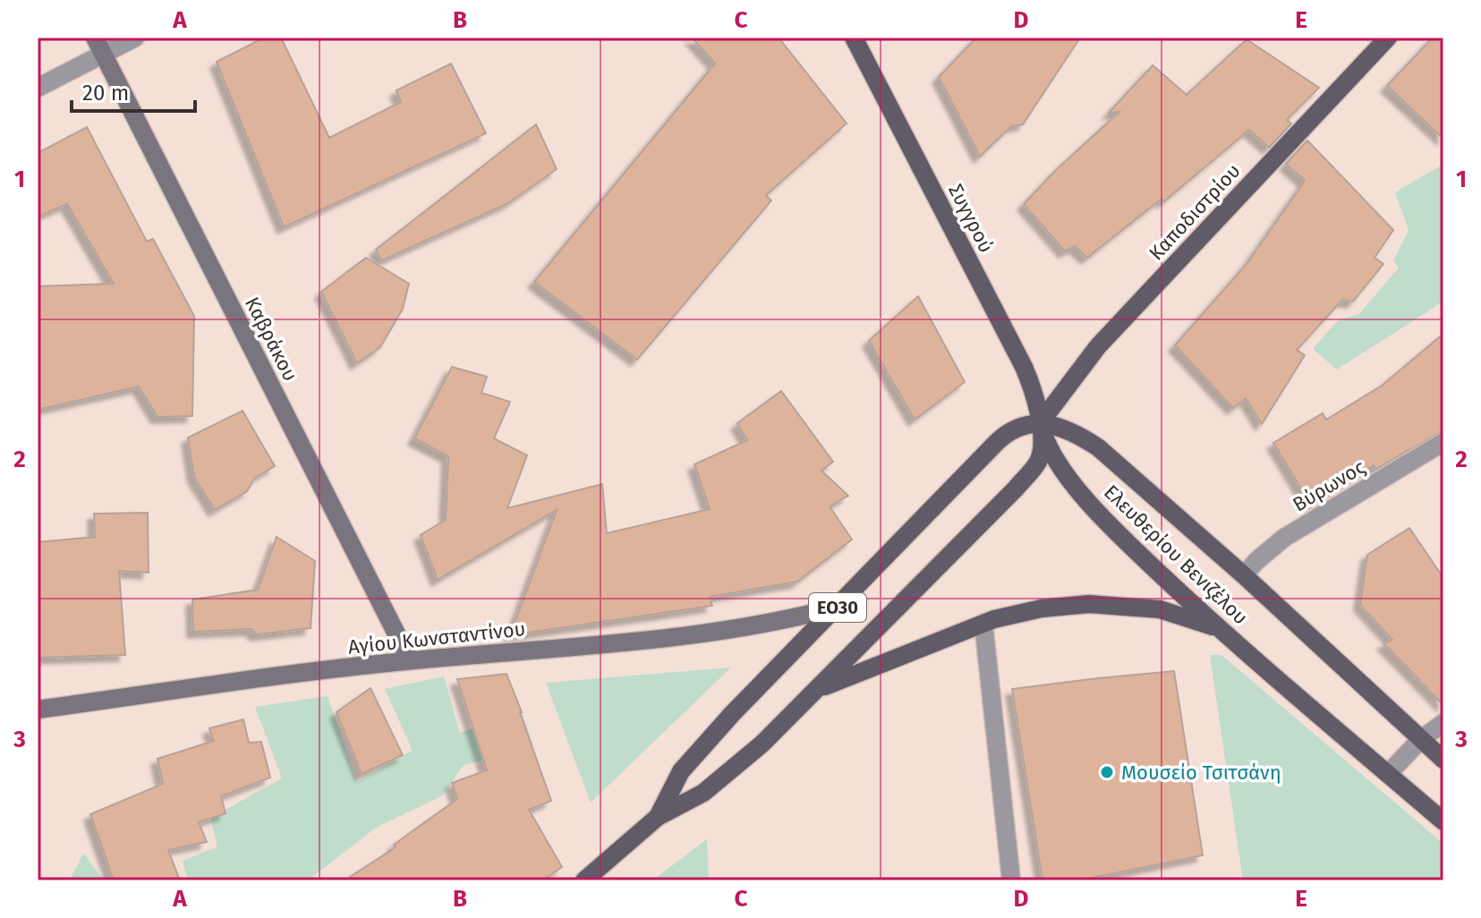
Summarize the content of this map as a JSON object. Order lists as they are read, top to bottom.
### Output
{
  "streets": {
    "main road": [
      "Καποδιστρίου",
      "Συγγρού",
      "Ελευθερίου Βενιζέλου",
      "ΕΟ30"
    ],
    "street": ["Καβράκου", "Βύρωνος", "Αγίου Κωνσταντίνου"]
  },
  "crossings": [
    ["Καποδιστρίου", "Συγγρού"],
    ["Καποδιστρίου", "Ελευθερίου Βενιζέλου"],
    ["Καποδιστρίου", "ΕΟ30"],
    ["Συγγρού", "Ελευθερίου Βενιζέλου"],
    ["Συγγρού", "ΕΟ30"],
    ["Καβράκου", "Αγίου Κωνσταντίνου"],
    ["Βύρωνος", "Ελευθερίου Βενιζέλου"],
    ["Ελευθερίου Βενιζέλου", "ΕΟ30"],
    ["ΕΟ30", "Αγίου Κωνσταντίνου"]
  ],
  "places": ["Μουσείο Τσιτσάνη"],
  "scale_bar": "20 m",
  "grid": {
    "columns": [
      "A",
      "B",
      "C",
      "D",
      "E"
    ],
    "rows": ["1", "2", "3"]
  }
}
